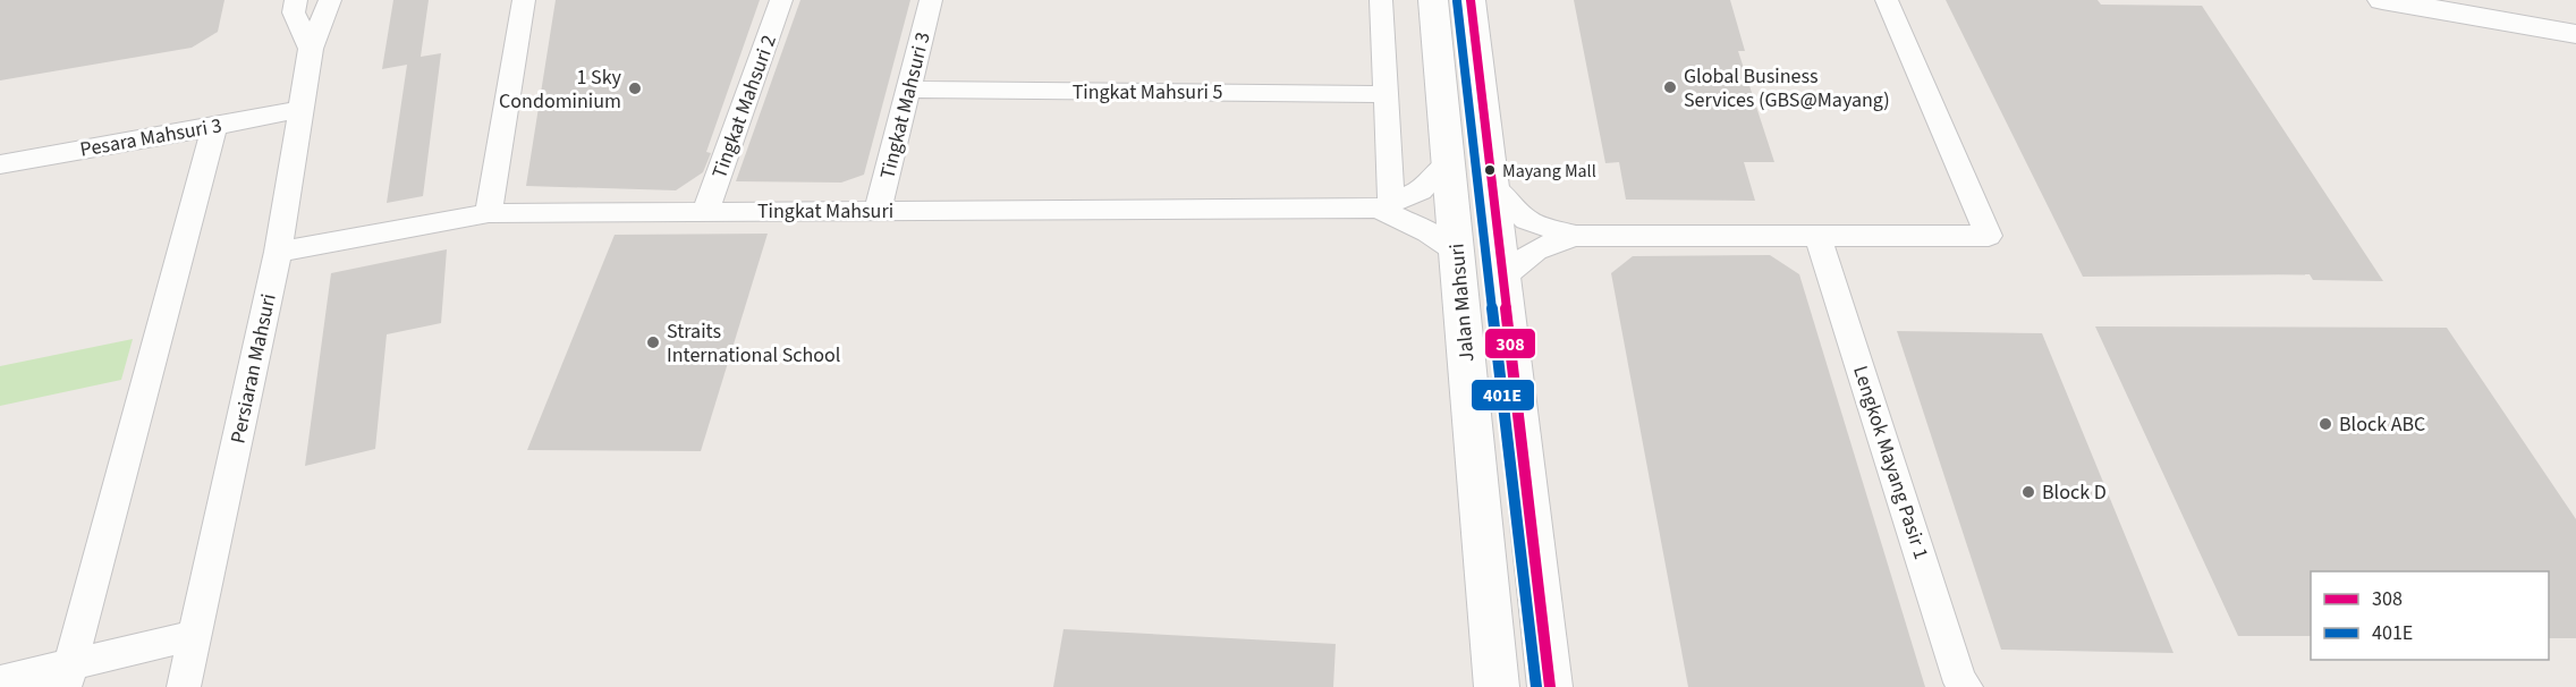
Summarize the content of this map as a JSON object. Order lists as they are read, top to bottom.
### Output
{
  "streets": {
    "street": [
      "Tingkat Mahsuri 5",
      "Tingkat Mahsuri 3",
      "Tingkat Mahsuri 2",
      "Pesara Mahsuri 3",
      "Tingkat Mahsuri",
      "Jalan Mahsuri",
      "Persiaran Mahsuri",
      "Lengkok Mayang Pasir 1"
    ]
  },
  "crossings": [
    ["Tingkat Mahsuri 5", "Tingkat Mahsuri 3"],
    ["Tingkat Mahsuri 3", "Tingkat Mahsuri"],
    ["Tingkat Mahsuri 2", "Tingkat Mahsuri"],
    ["Pesara Mahsuri 3", "Persiaran Mahsuri"],
    ["Tingkat Mahsuri", "Persiaran Mahsuri"]
  ],
  "places": [
    "Global Business Services (GBS@Mayang)",
    "1 Sky Condominium",
    "Mayang Mall",
    "Straits International School",
    "Block ABC",
    "Block D"
  ],
  "lines": ["transit line 308", "transit line 401E"],
  "legend": ["308", "401E"]
}
